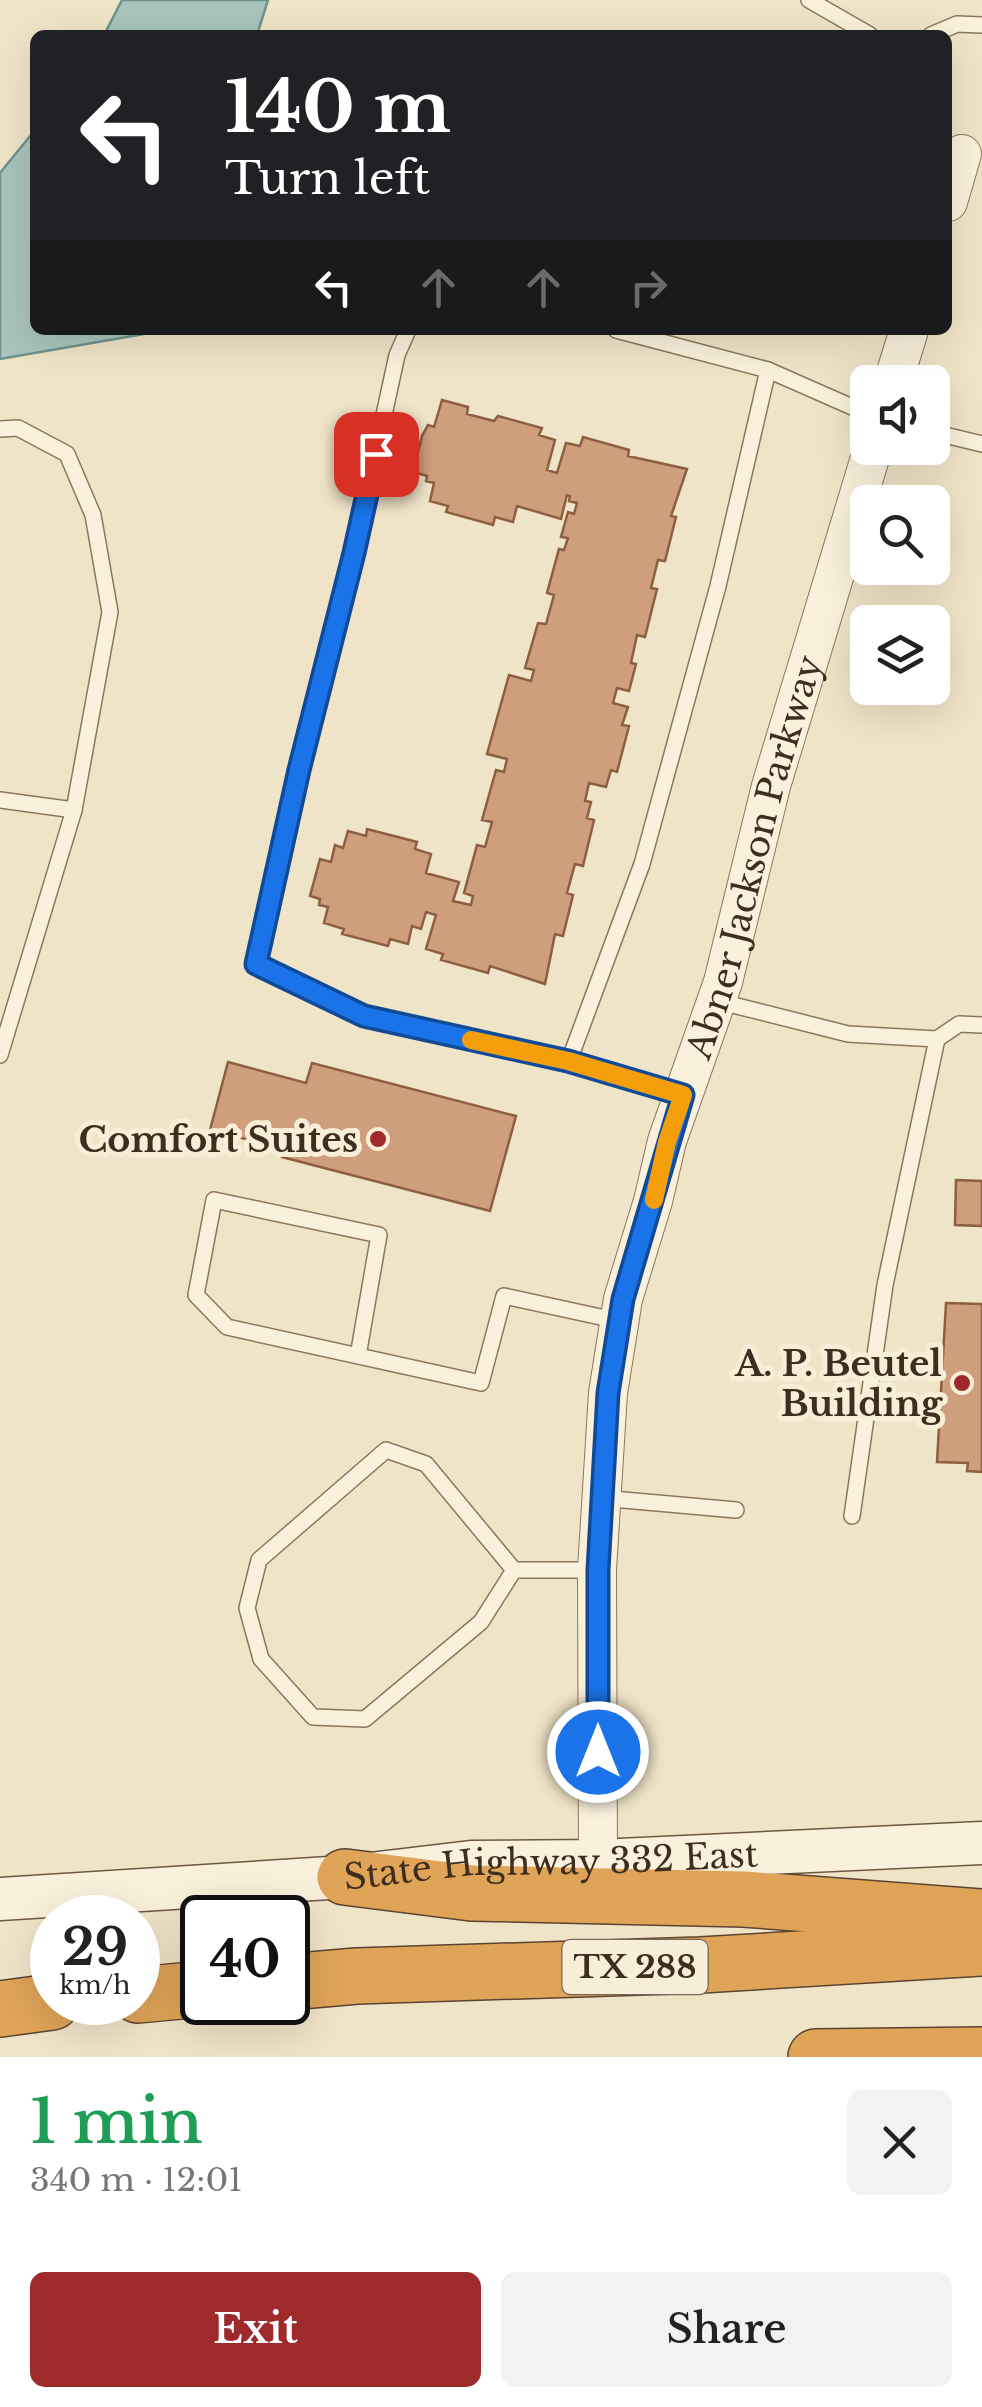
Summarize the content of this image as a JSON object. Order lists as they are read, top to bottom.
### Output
{
  "streets": {
    "highway": ["TX 288"],
    "main road": ["State Highway 332 East"],
    "street": ["Abner Jackson Parkway"]
  },
  "crossings": [
    ["Abner Jackson Parkway", "State Highway 332 East"]
  ],
  "places": ["Comfort Suites", "A. P. Beutel Building"],
  "page": {
    "turn": ["140 m", "Turn left"],
    "speed": "29 km/h",
    "limit": "40",
    "heading": ["1 min", "340 m · 12:01"],
    "buttons": ["Exit", "Share"]
  }
}
